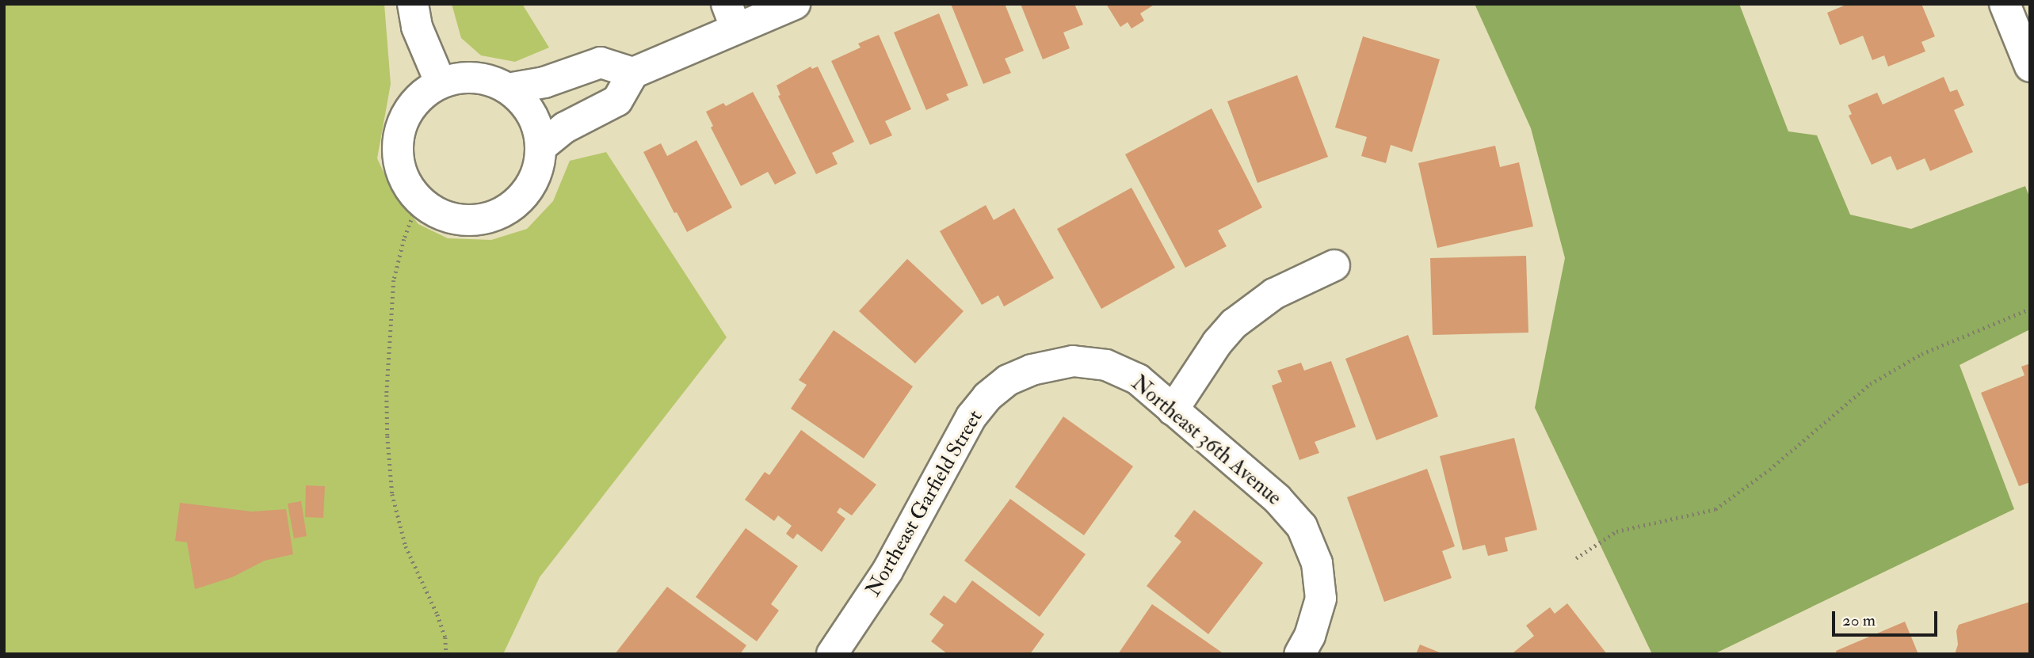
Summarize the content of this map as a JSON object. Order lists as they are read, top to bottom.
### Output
{
  "streets": {
    "street": ["Northeast 36th Avenue", "Northeast Garfield Street"]
  },
  "crossings": [
    ["Northeast 36th Avenue", "Northeast Garfield Street"]
  ],
  "scale_bar": "20 m"
}
